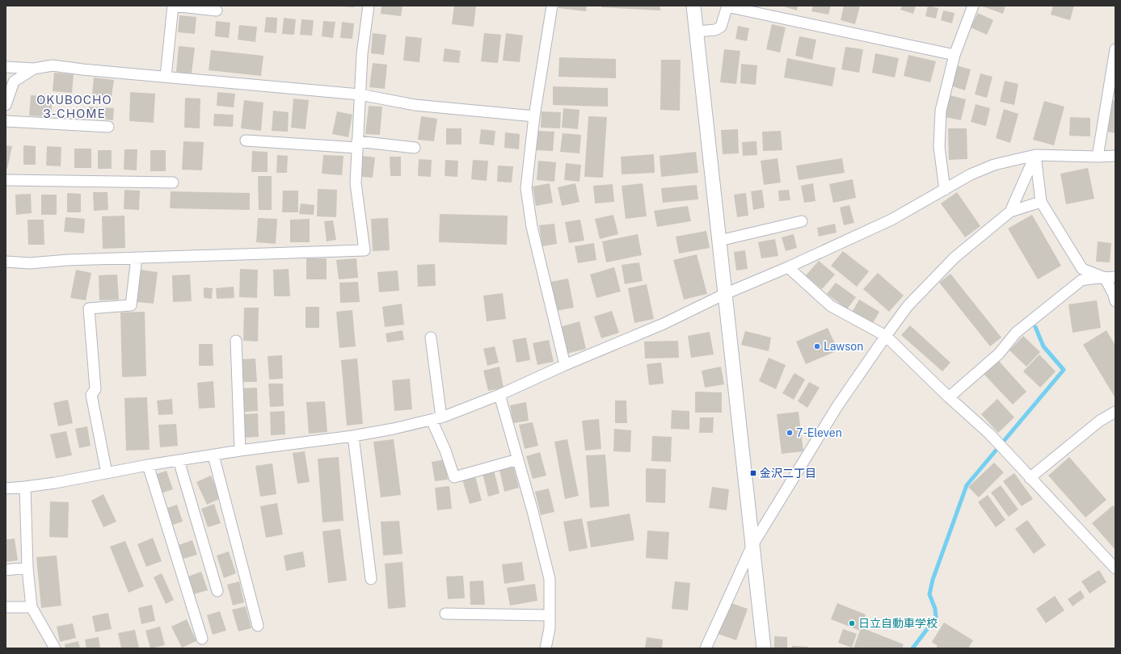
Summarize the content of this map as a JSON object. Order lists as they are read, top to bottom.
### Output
{
  "districts": ["OKUBOCHO 3-CHOME"],
  "places": {
    "other": ["Lawson", "7-Eleven", "日立自動車学校"],
    "transit": ["金沢二丁目"]
  }
}
